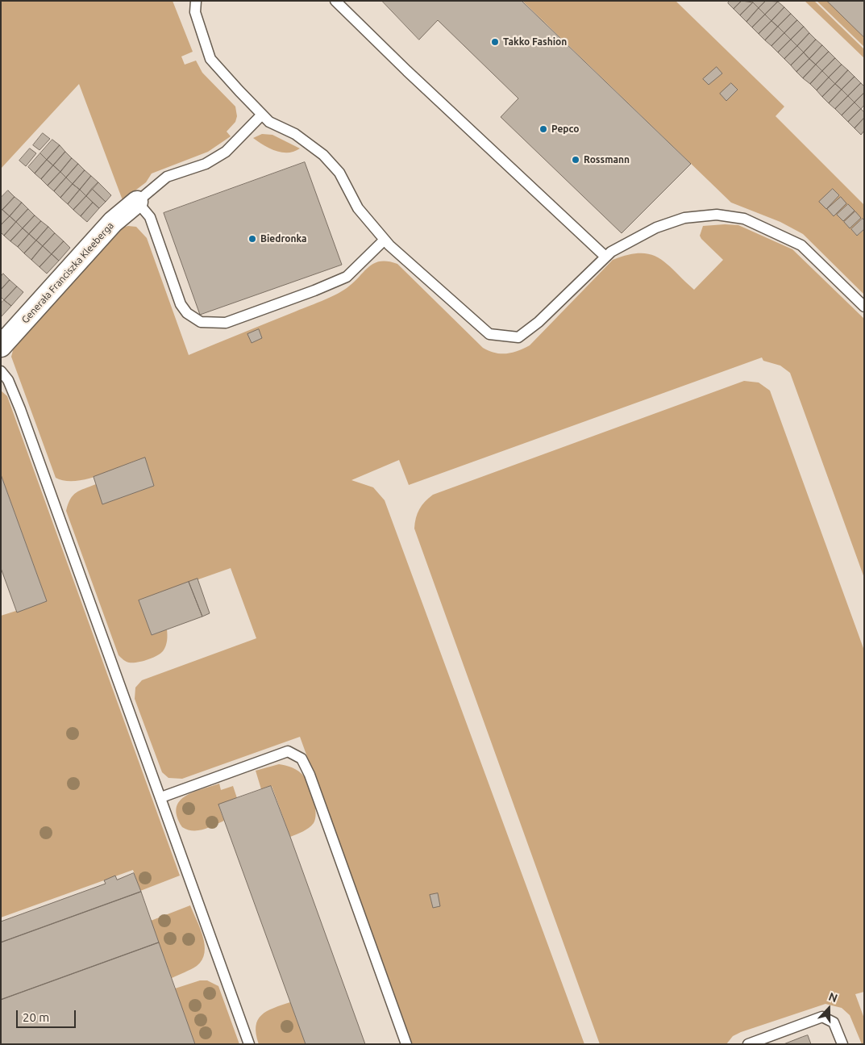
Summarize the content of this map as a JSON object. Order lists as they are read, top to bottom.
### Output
{
  "streets": {
    "street": ["Generała Franciszka Kleeberga"]
  },
  "places": [
    "Takko Fashion",
    "Pepco",
    "Rossmann",
    "Biedronka"
  ],
  "scale_bar": "20 m",
  "north": "top"
}
